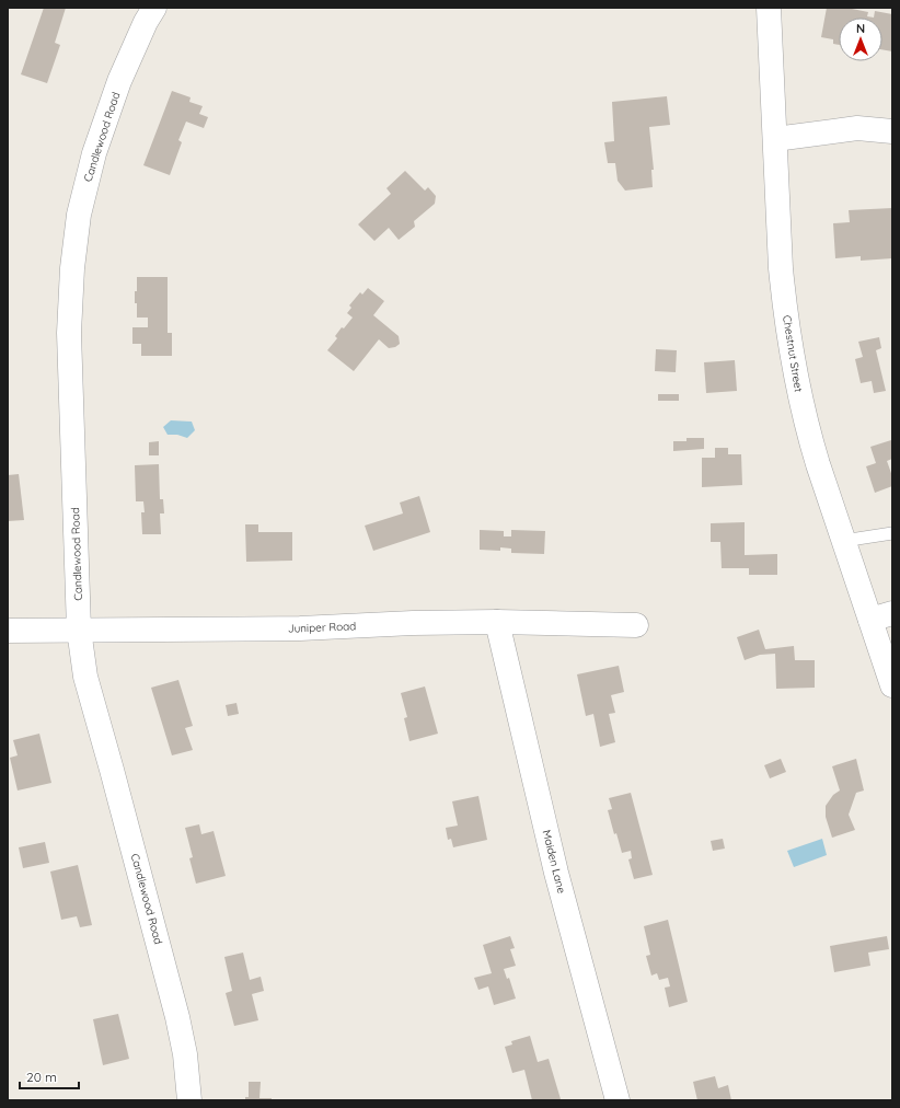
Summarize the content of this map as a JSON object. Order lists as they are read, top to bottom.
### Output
{
  "streets": {
    "street": [
      "Candlewood Road",
      "Chestnut Street",
      "Juniper Road",
      "Maiden Lane"
    ]
  },
  "crossings": [
    ["Candlewood Road", "Juniper Road"],
    ["Juniper Road", "Maiden Lane"]
  ],
  "scale_bar": "20 m",
  "north": "top"
}
